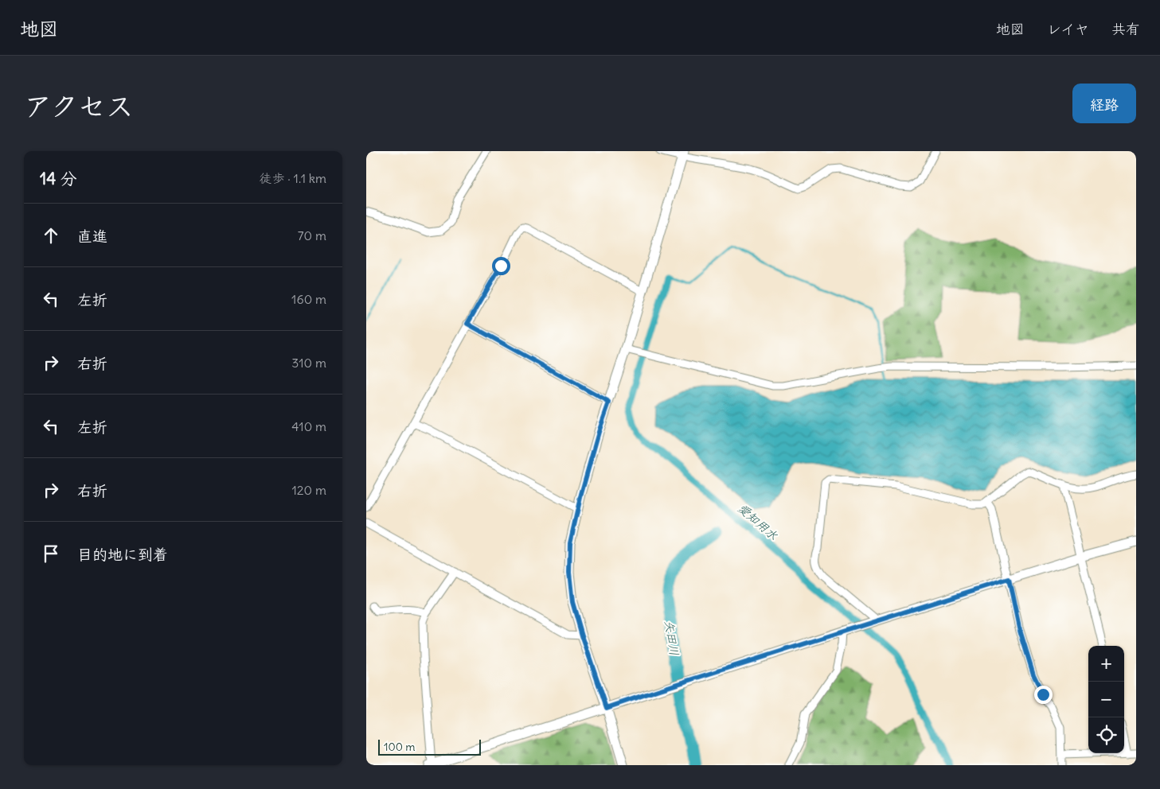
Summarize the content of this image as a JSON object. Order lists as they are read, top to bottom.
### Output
{
  "water": ["愛知用水", "矢田川"],
  "scale_bar": "100 m",
  "page": {
    "header": "地図",
    "nav": ["地図", "レイヤ", "共有"],
    "title": "アクセス",
    "buttons": "経路",
    "heading": ["14 分", "徒歩 · 1.1 km"],
    "list": [
      ["直進", "70 m"],
      ["左折", "160 m"],
      ["右折", "310 m"],
      ["左折", "410 m"],
      ["右折", "120 m"],
      "目的地に到着"
    ],
    "map_buttons": ["+", "−"],
    "scale": "100 m"
  }
}
